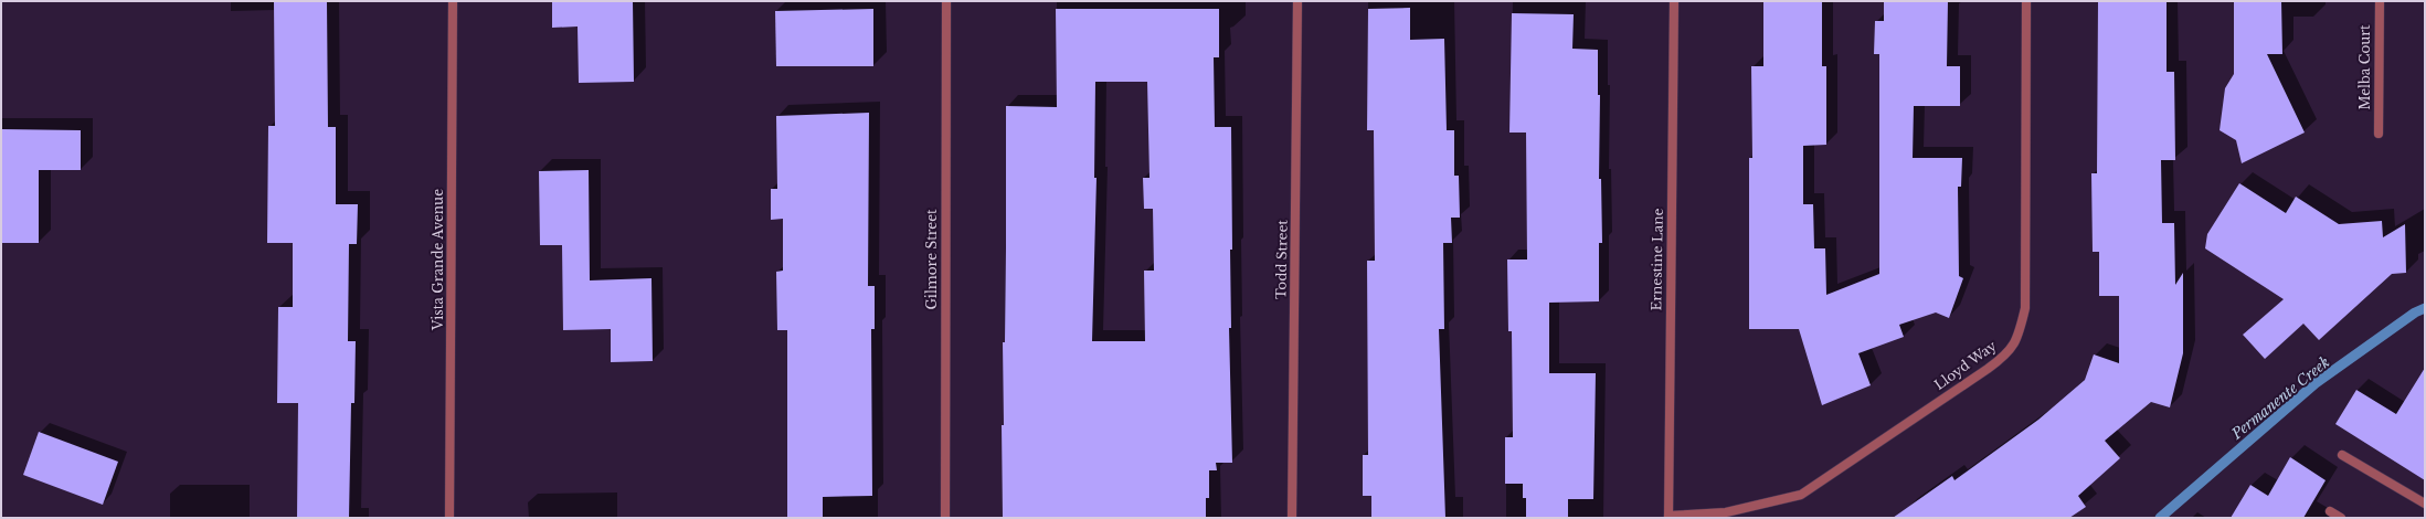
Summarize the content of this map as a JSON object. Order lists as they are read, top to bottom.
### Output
{
  "streets": {
    "street": [
      "Melba Court",
      "Vista Grande Avenue",
      "Gilmore Street",
      "Todd Street",
      "Ernestine Lane",
      "Lloyd Way"
    ]
  },
  "crossings": [
    ["Ernestine Lane", "Lloyd Way"]
  ],
  "water": ["Permanente Creek"]
}
